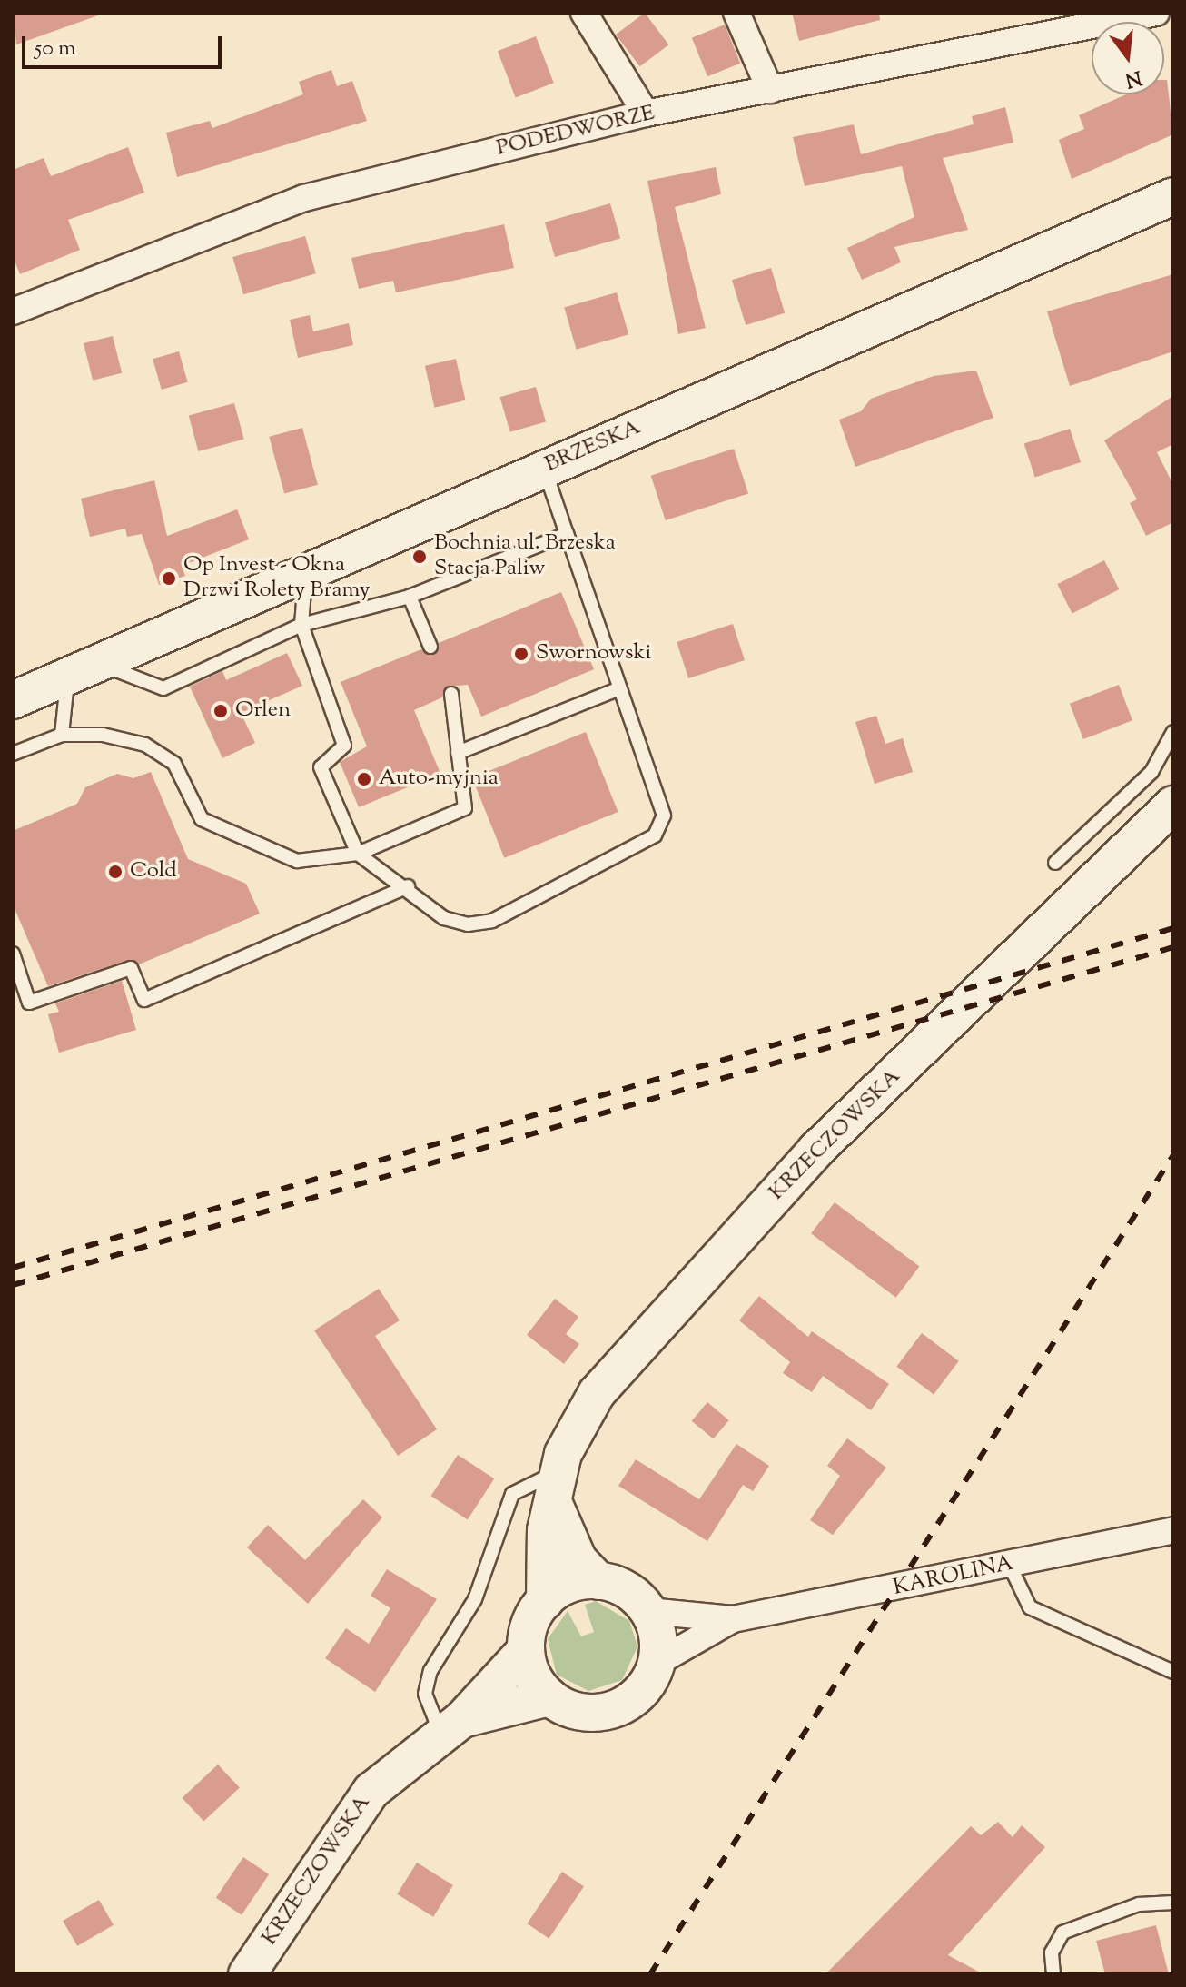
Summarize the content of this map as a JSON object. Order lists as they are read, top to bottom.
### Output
{
  "streets": {
    "main road": ["BRZESKA", "KRZECZOWSKA"],
    "street": ["PODEDWORZE", "KAROLINA"]
  },
  "crossings": [
    ["KRZECZOWSKA", "KAROLINA"]
  ],
  "places": [
    "Bochnia ul. Brzeska Stacja Paliw",
    "Op Invest - Okna Drzwi Rolety Bramy",
    "Swornowski",
    "Orlen",
    "Auto-myjnia",
    "Cold"
  ],
  "scale_bar": "50 m",
  "north": "bottom"
}
